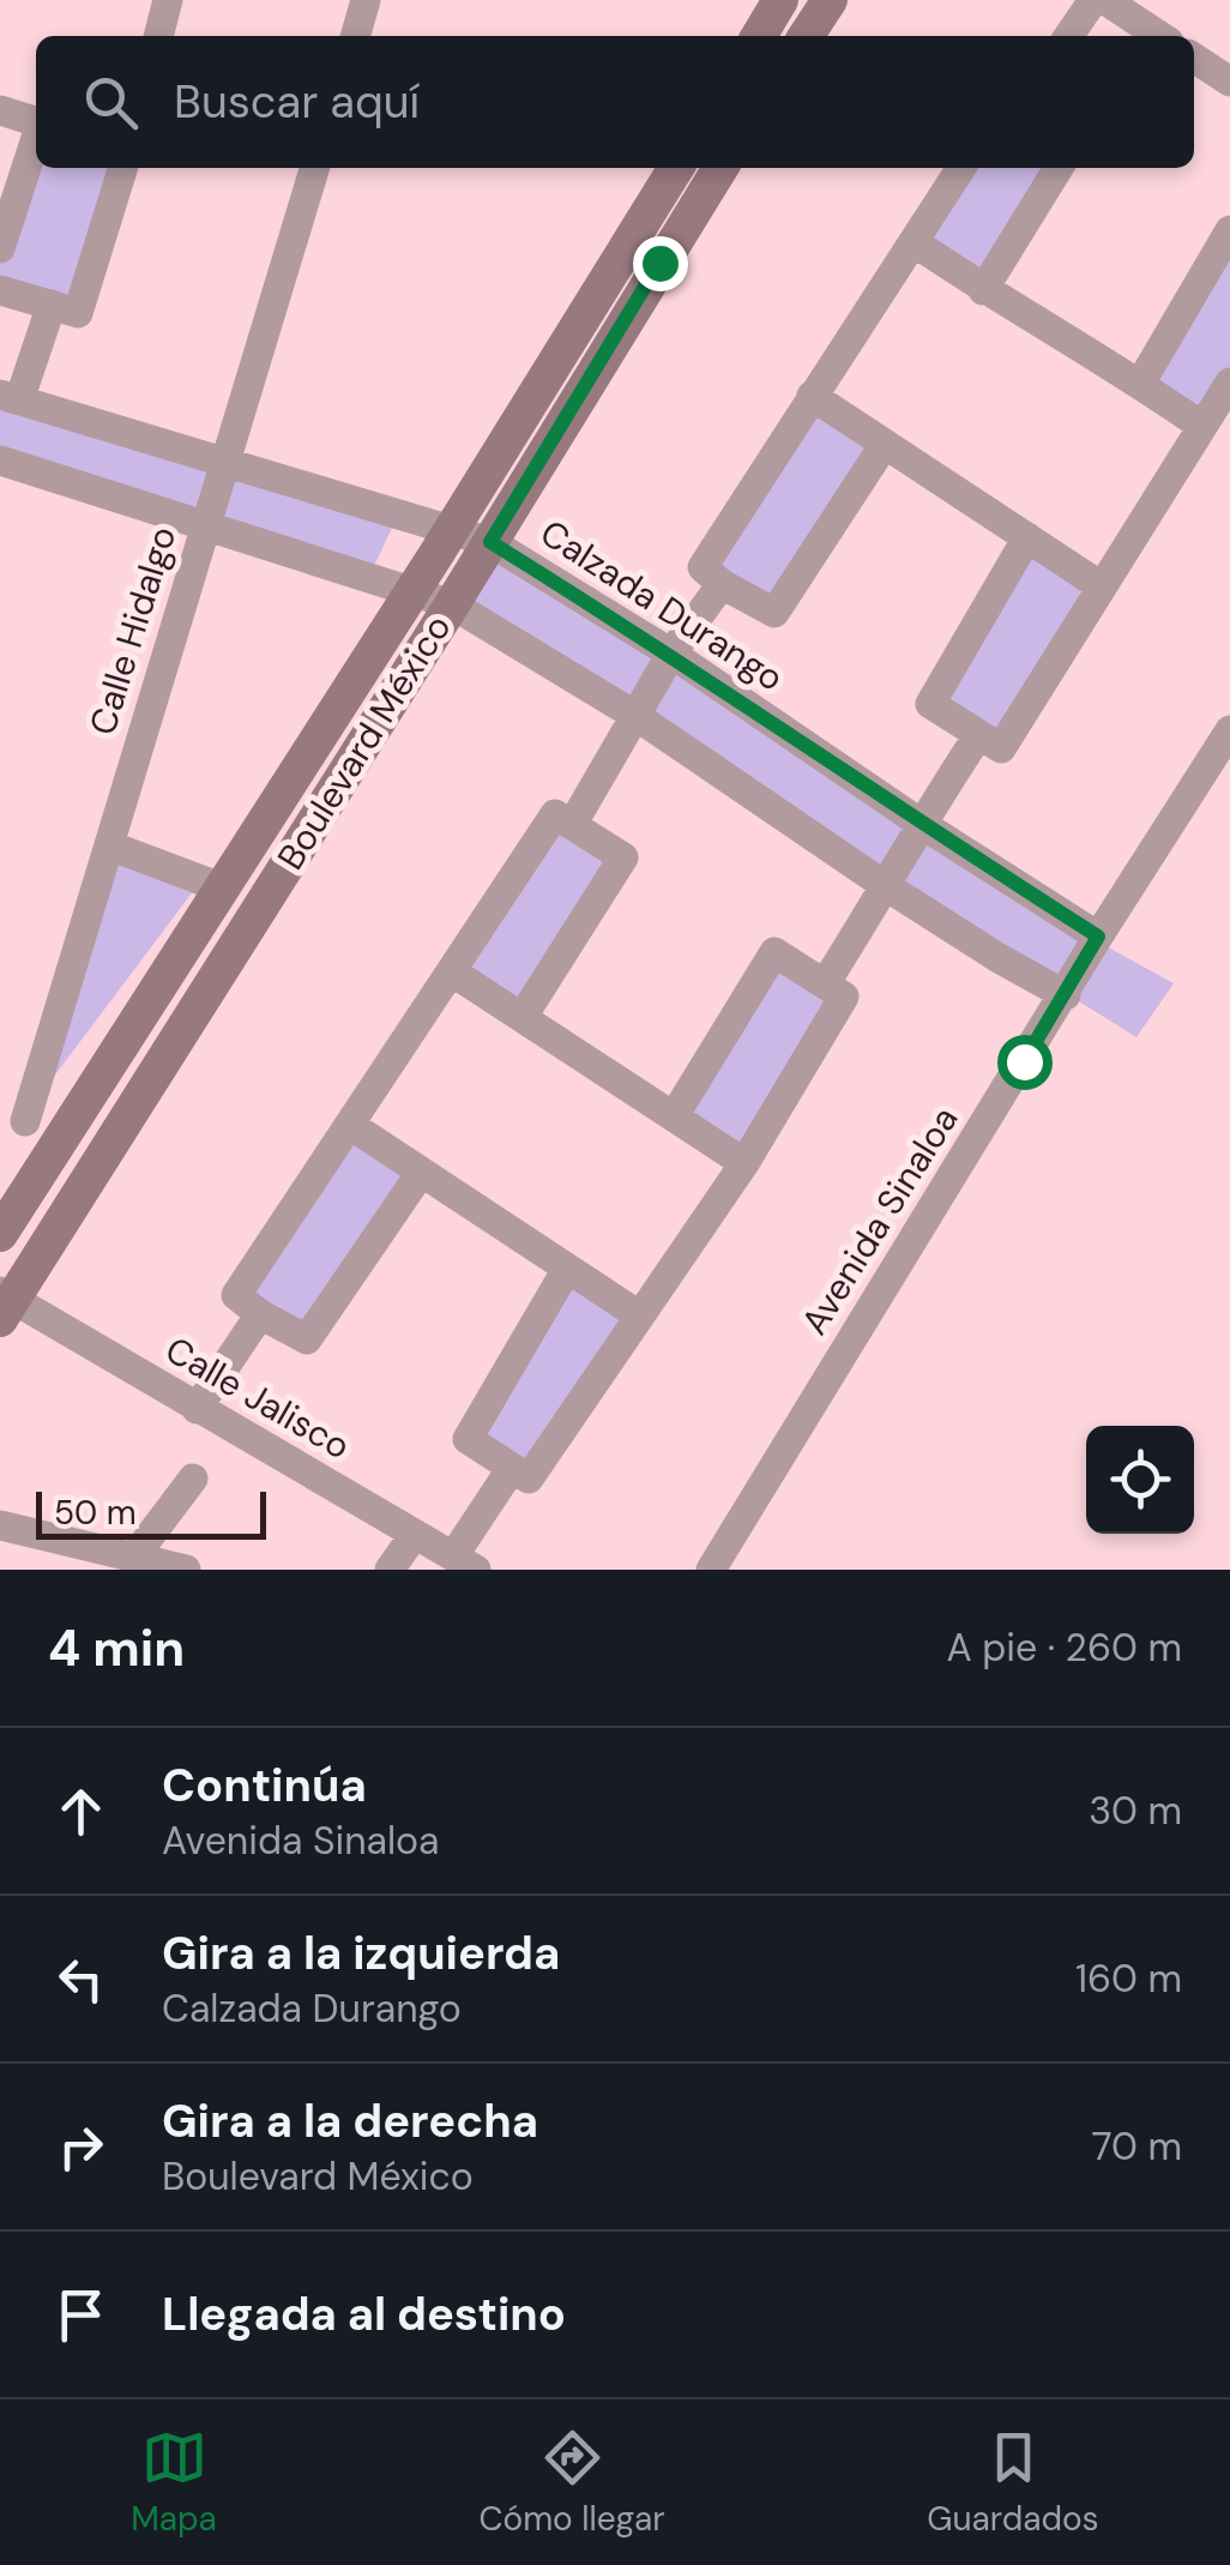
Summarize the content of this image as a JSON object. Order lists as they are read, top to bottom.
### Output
{
  "streets": {
    "main road": ["Boulevard México"],
    "street": [
      "Calzada Durango",
      "Calle Hidalgo",
      "Avenida Sinaloa",
      "Calle Jalisco"
    ]
  },
  "crossings": [
    ["Calzada Durango", "Calle Hidalgo"],
    ["Calzada Durango", "Boulevard México"],
    ["Calzada Durango", "Avenida Sinaloa"],
    ["Boulevard México", "Calle Jalisco"]
  ],
  "scale_bar": "50 m",
  "page": {
    "search": "Buscar aquí",
    "scale": "50 m",
    "heading": ["4 min", "A pie · 260 m"],
    "list": [
      ["Continúa", "Avenida Sinaloa", "30 m"],
      ["Gira a la izquierda", "Calzada Durango", "160 m"],
      ["Gira a la derecha", "Boulevard México", "70 m"],
      "Llegada al destino"
    ],
    "nav": ["Mapa", "Cómo llegar", "Guardados"]
  }
}
